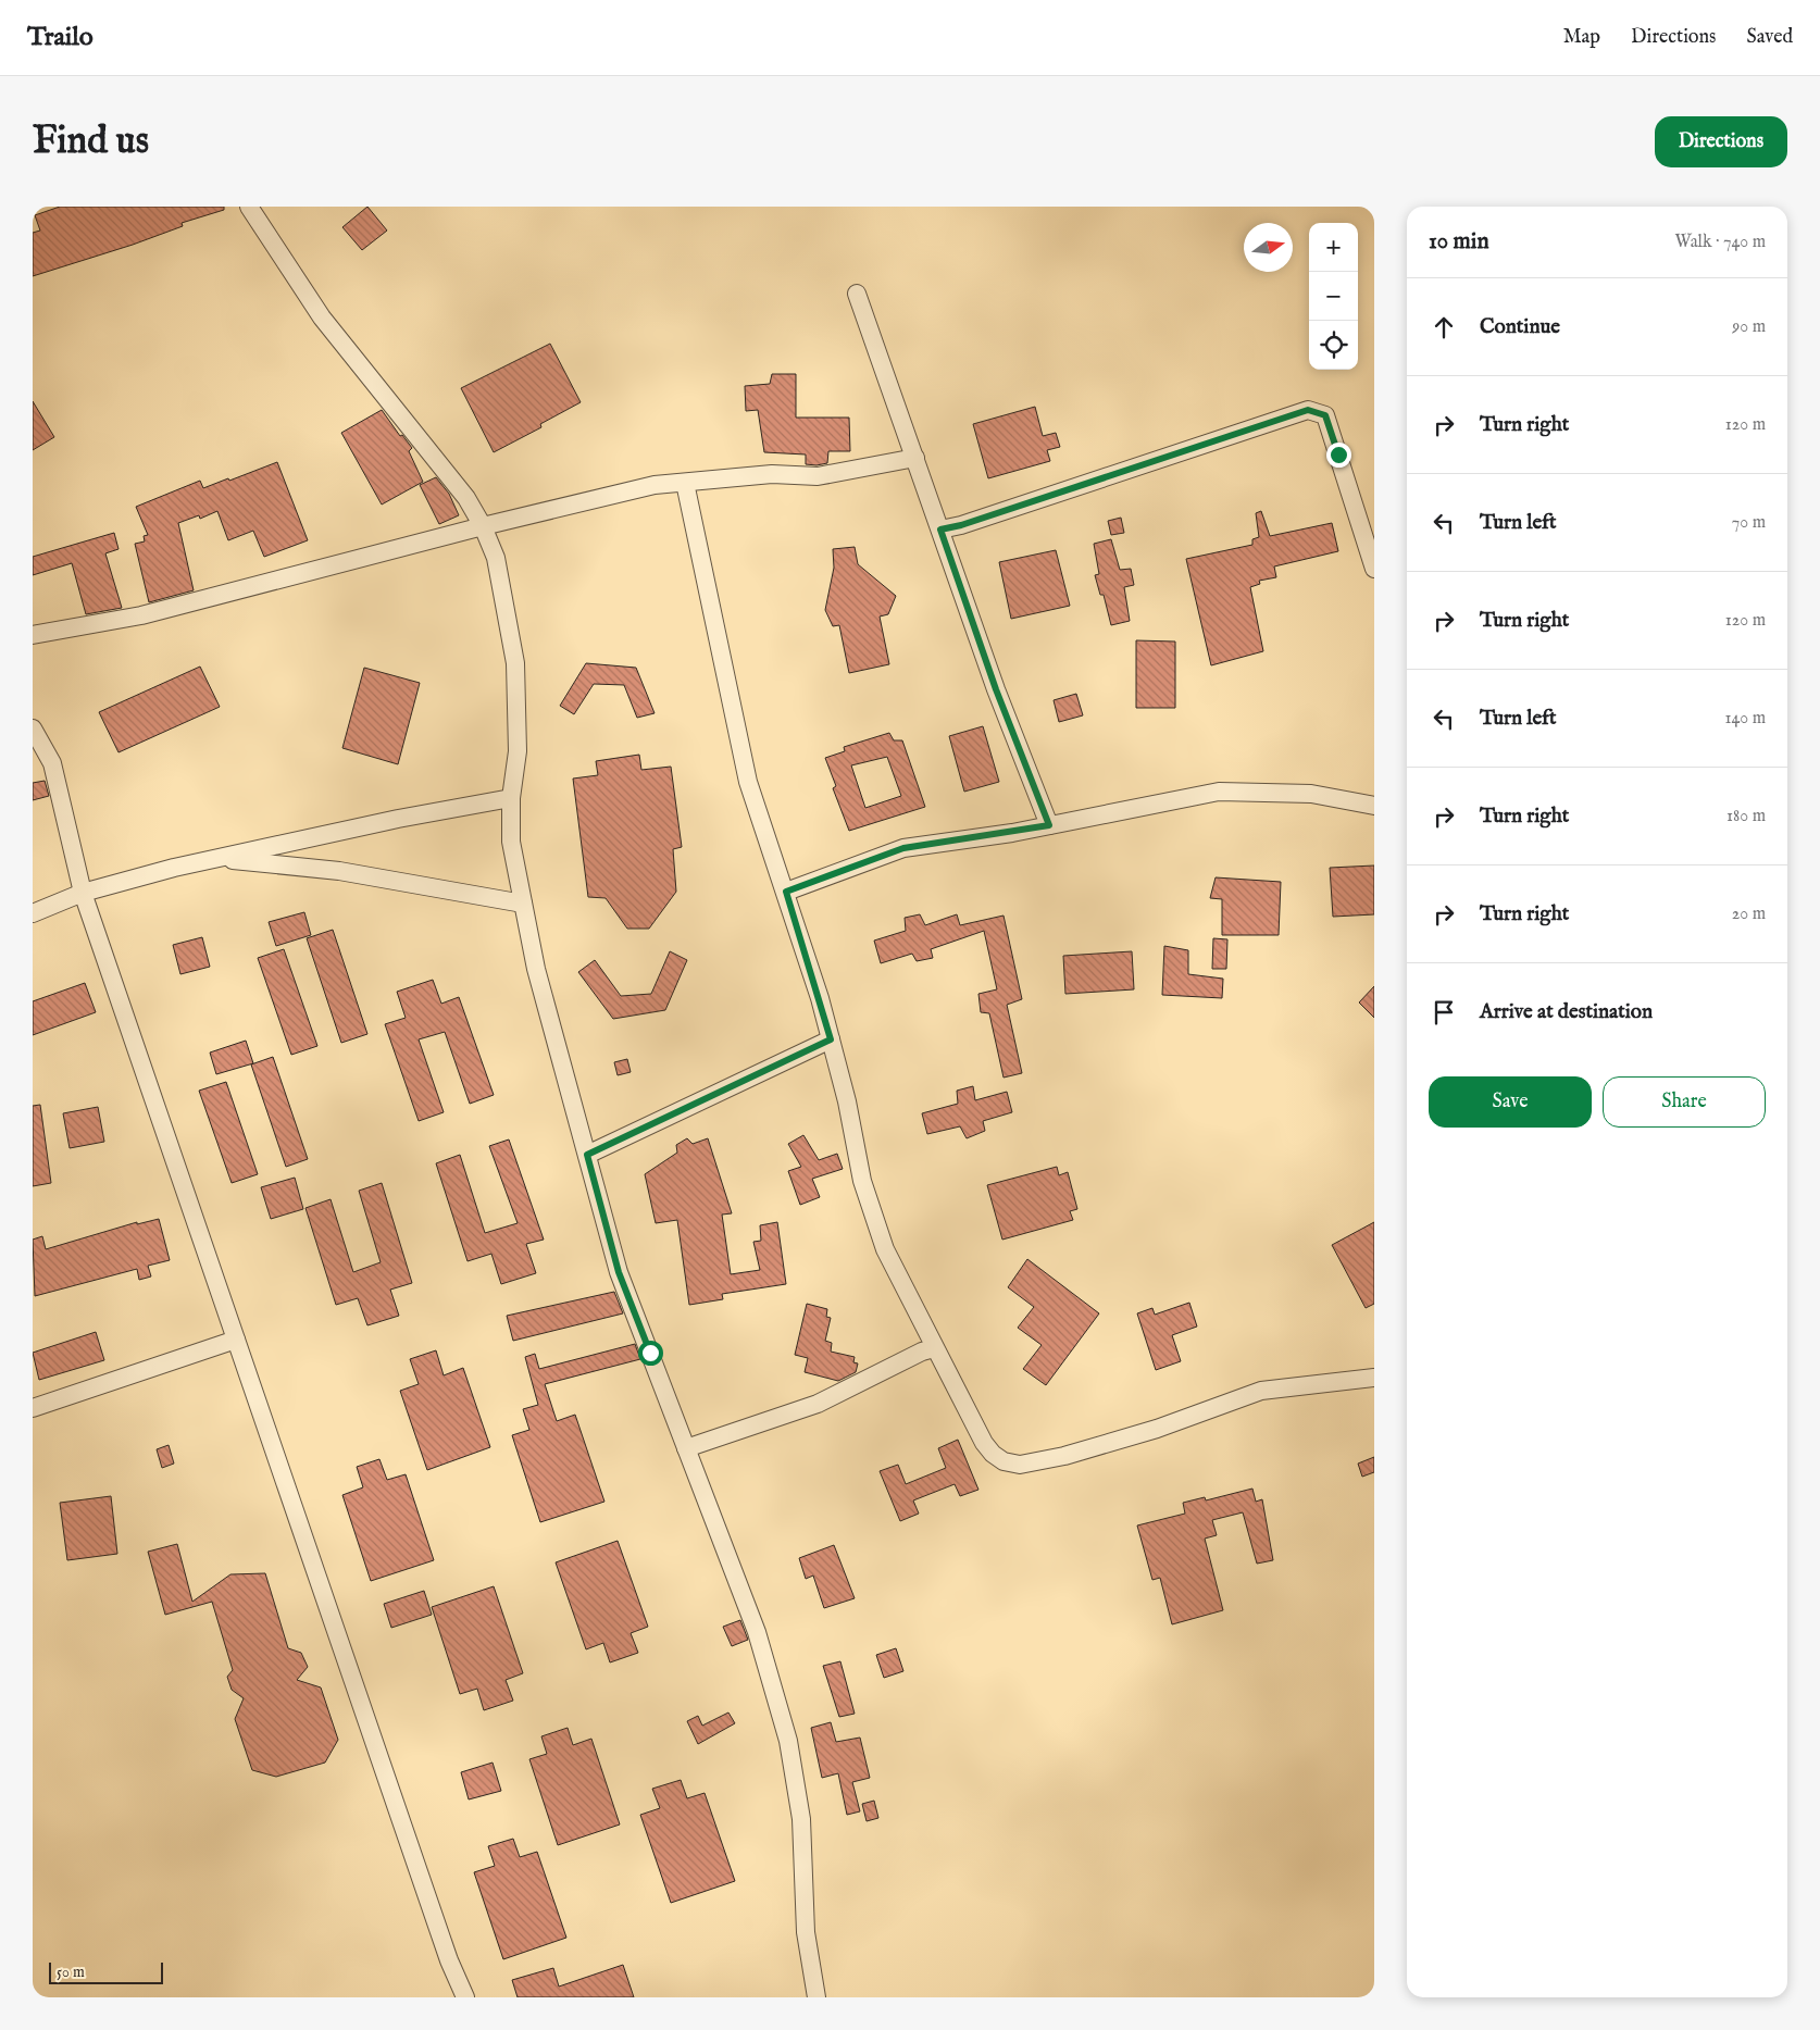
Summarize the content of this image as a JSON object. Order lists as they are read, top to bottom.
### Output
{
  "scale_bar": "50 m",
  "north": "right",
  "page": {
    "header": "Trailo",
    "nav": ["Map", "Directions", "Saved"],
    "buttons": [
      "Directions",
      ["Save", "Share"]
    ],
    "title": "Find us",
    "heading": ["10 min", "Walk · 740 m"],
    "map_buttons": ["+", "−"],
    "list": [
      ["Continue", "90 m"],
      ["Turn right", "120 m"],
      ["Turn left", "70 m"],
      ["Turn right", "120 m"],
      ["Turn left", "140 m"],
      ["Turn right", "180 m"],
      ["Turn right", "20 m"],
      "Arrive at destination"
    ],
    "scale": "50 m"
  }
}
